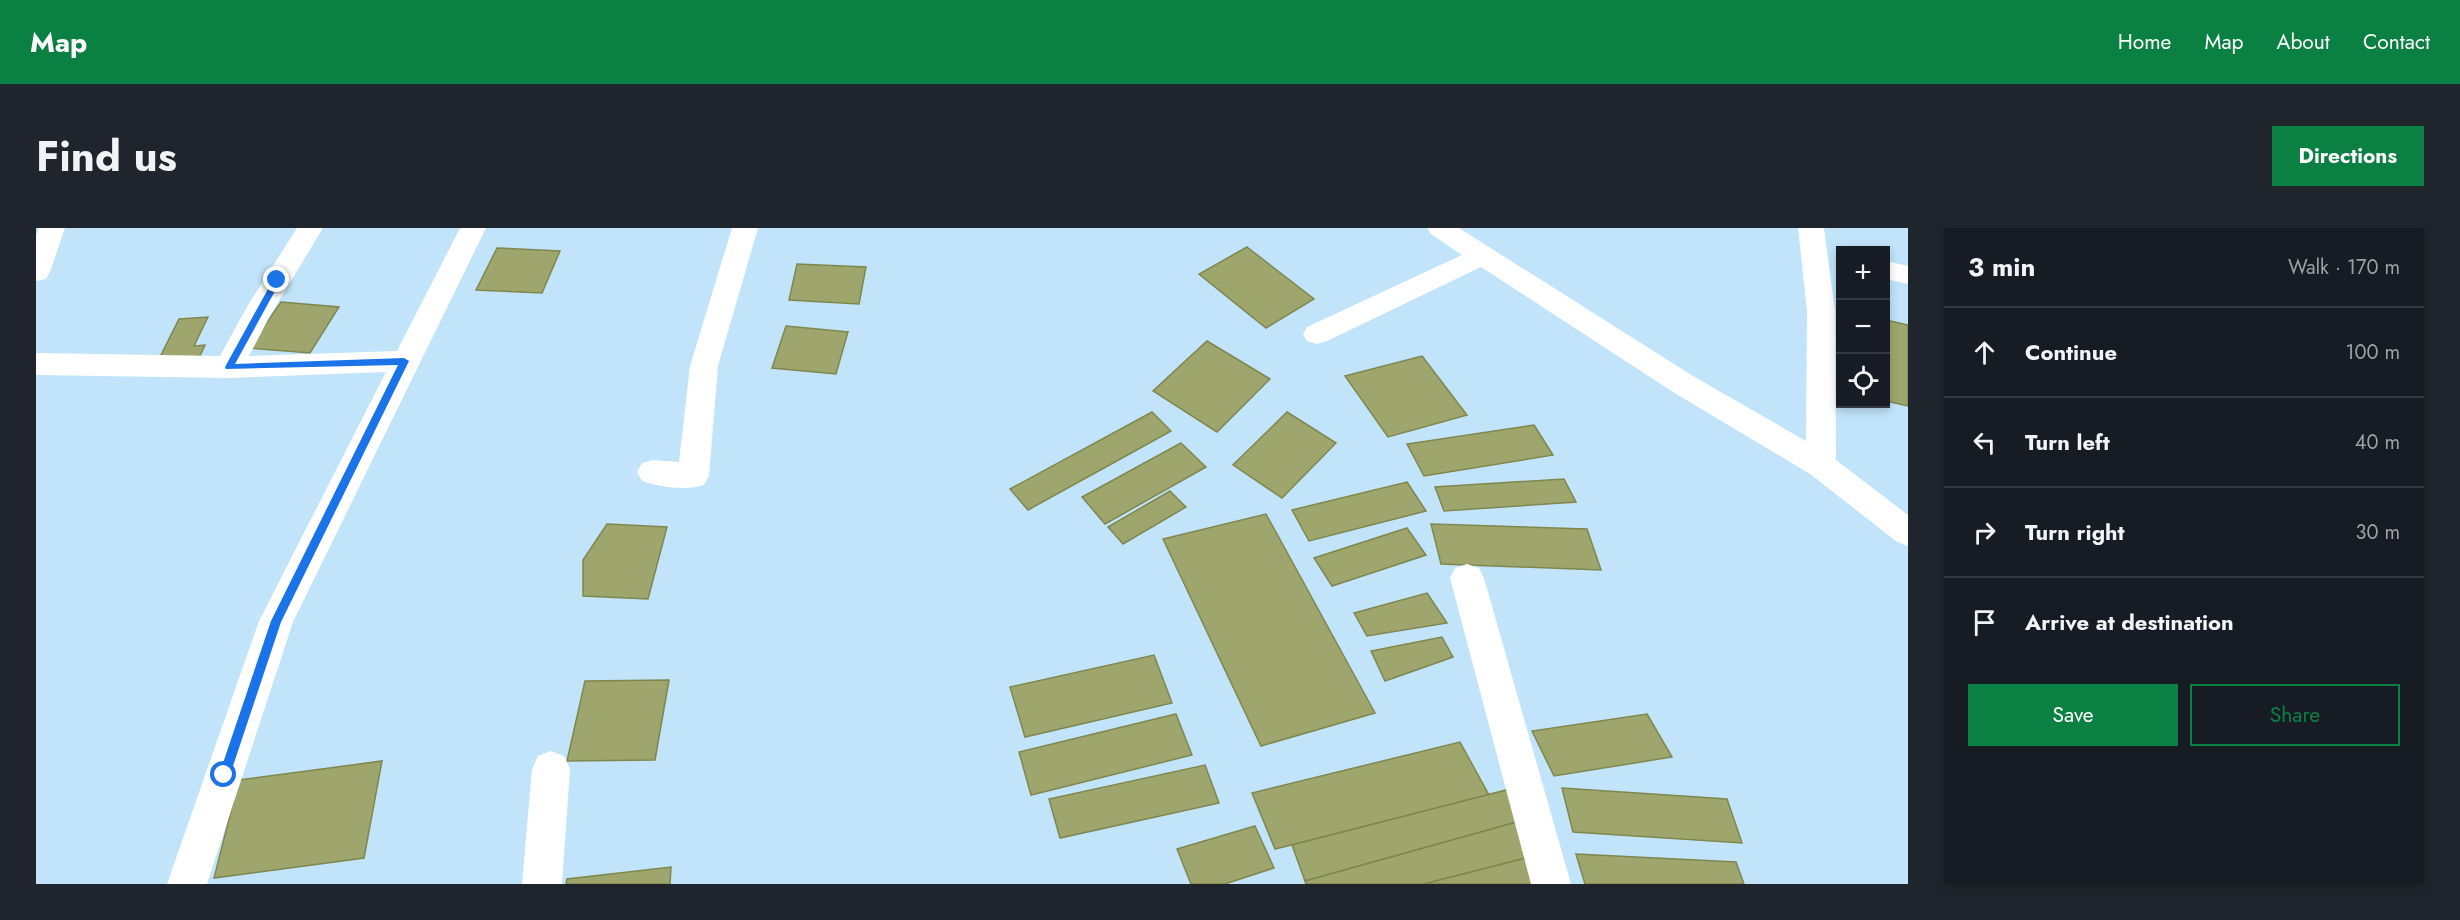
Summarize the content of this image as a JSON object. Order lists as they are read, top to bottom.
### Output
{
  "page": {
    "header": "Map",
    "nav": [
      "Home",
      "Map",
      "About",
      "Contact"
    ],
    "title": "Find us",
    "buttons": [
      "Directions",
      ["Save", "Share"]
    ],
    "heading": ["3 min", "Walk · 170 m"],
    "map_buttons": ["+", "−"],
    "list": [
      ["Continue", "100 m"],
      ["Turn left", "40 m"],
      ["Turn right", "30 m"],
      "Arrive at destination"
    ]
  }
}
